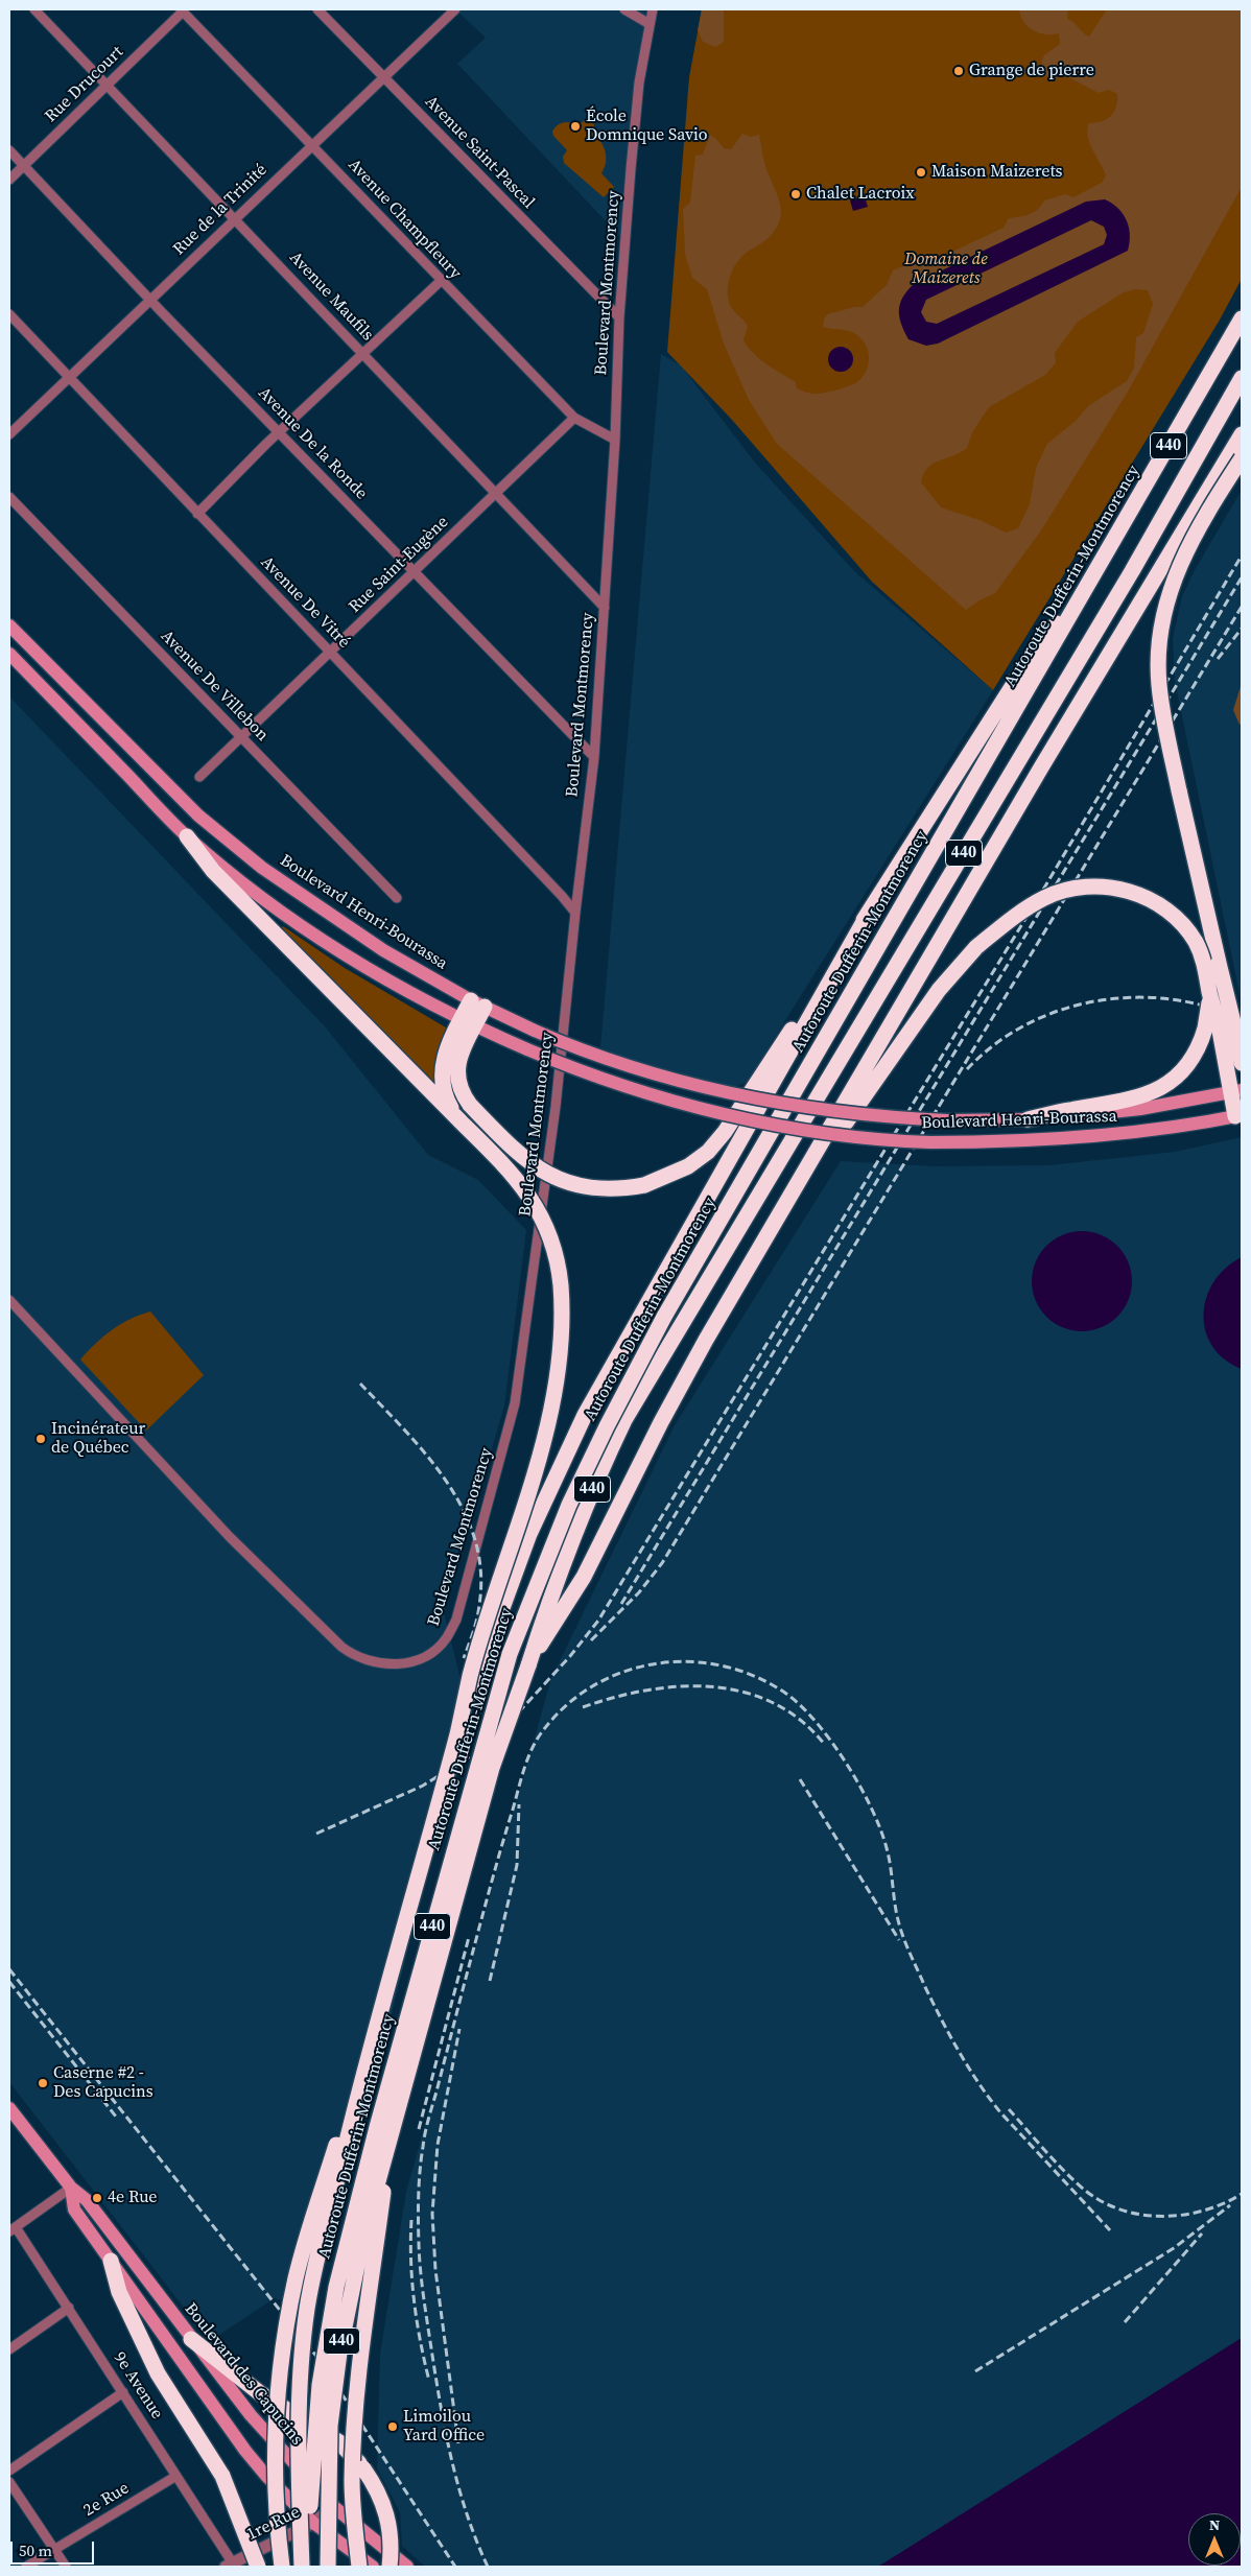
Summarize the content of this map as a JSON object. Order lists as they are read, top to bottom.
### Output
{
  "streets": {
    "highway": ["440", "Autoroute Dufferin-Montmorency"],
    "main road": ["Boulevard Henri-Bourassa", "Boulevard des Capucins"],
    "street": [
      "Rue Drucourt",
      "Avenue Saint-Pascal",
      "Rue de la Trinité",
      "Avenue Champfleury",
      "Boulevard Montmorency",
      "Avenue Maufils",
      "Avenue De la Ronde",
      "Rue Saint-Eugène",
      "Avenue De Vitré",
      "Avenue De Villebon",
      "9e Avenue",
      "2e Rue",
      "1re Rue"
    ]
  },
  "crossings": [
    ["Rue Drucourt", "Avenue Champfleury"],
    ["Rue Drucourt", "Avenue Maufils"],
    ["Rue Drucourt", "Avenue De la Ronde"],
    ["Avenue Saint-Pascal", "Rue de la Trinité"],
    ["Avenue Saint-Pascal", "Boulevard Montmorency"],
    ["Rue de la Trinité", "Avenue Champfleury"],
    ["Rue de la Trinité", "Avenue Maufils"],
    ["Rue de la Trinité", "Avenue De la Ronde"],
    ["Rue de la Trinité", "Avenue De Vitré"],
    ["Avenue Champfleury", "Boulevard Montmorency"],
    ["Avenue Champfleury", "Rue Saint-Eugène"],
    ["Boulevard Montmorency", "Avenue Maufils"],
    ["Boulevard Montmorency", "Avenue De la Ronde"],
    ["Boulevard Montmorency", "Avenue De Vitré"],
    ["Avenue Maufils", "Rue Saint-Eugène"],
    ["Avenue De la Ronde", "Rue Saint-Eugène"],
    ["Rue Saint-Eugène", "Avenue De Vitré"],
    ["Rue Saint-Eugène", "Avenue De Villebon"],
    ["Boulevard des Capucins", "1re Rue"],
    ["9e Avenue", "2e Rue"],
    ["9e Avenue", "1re Rue"]
  ],
  "parks": ["Domaine de Maizerets"],
  "places": [
    "Grange de pierre",
    "École Domnique Savio",
    "Maison Maizerets",
    "Chalet Lacroix",
    "Incinérateur de Québec",
    "Caserne #2 - Des Capucins",
    "4e Rue",
    "Limoilou Yard Office"
  ],
  "scale_bar": "50 m",
  "north": "top"
}
